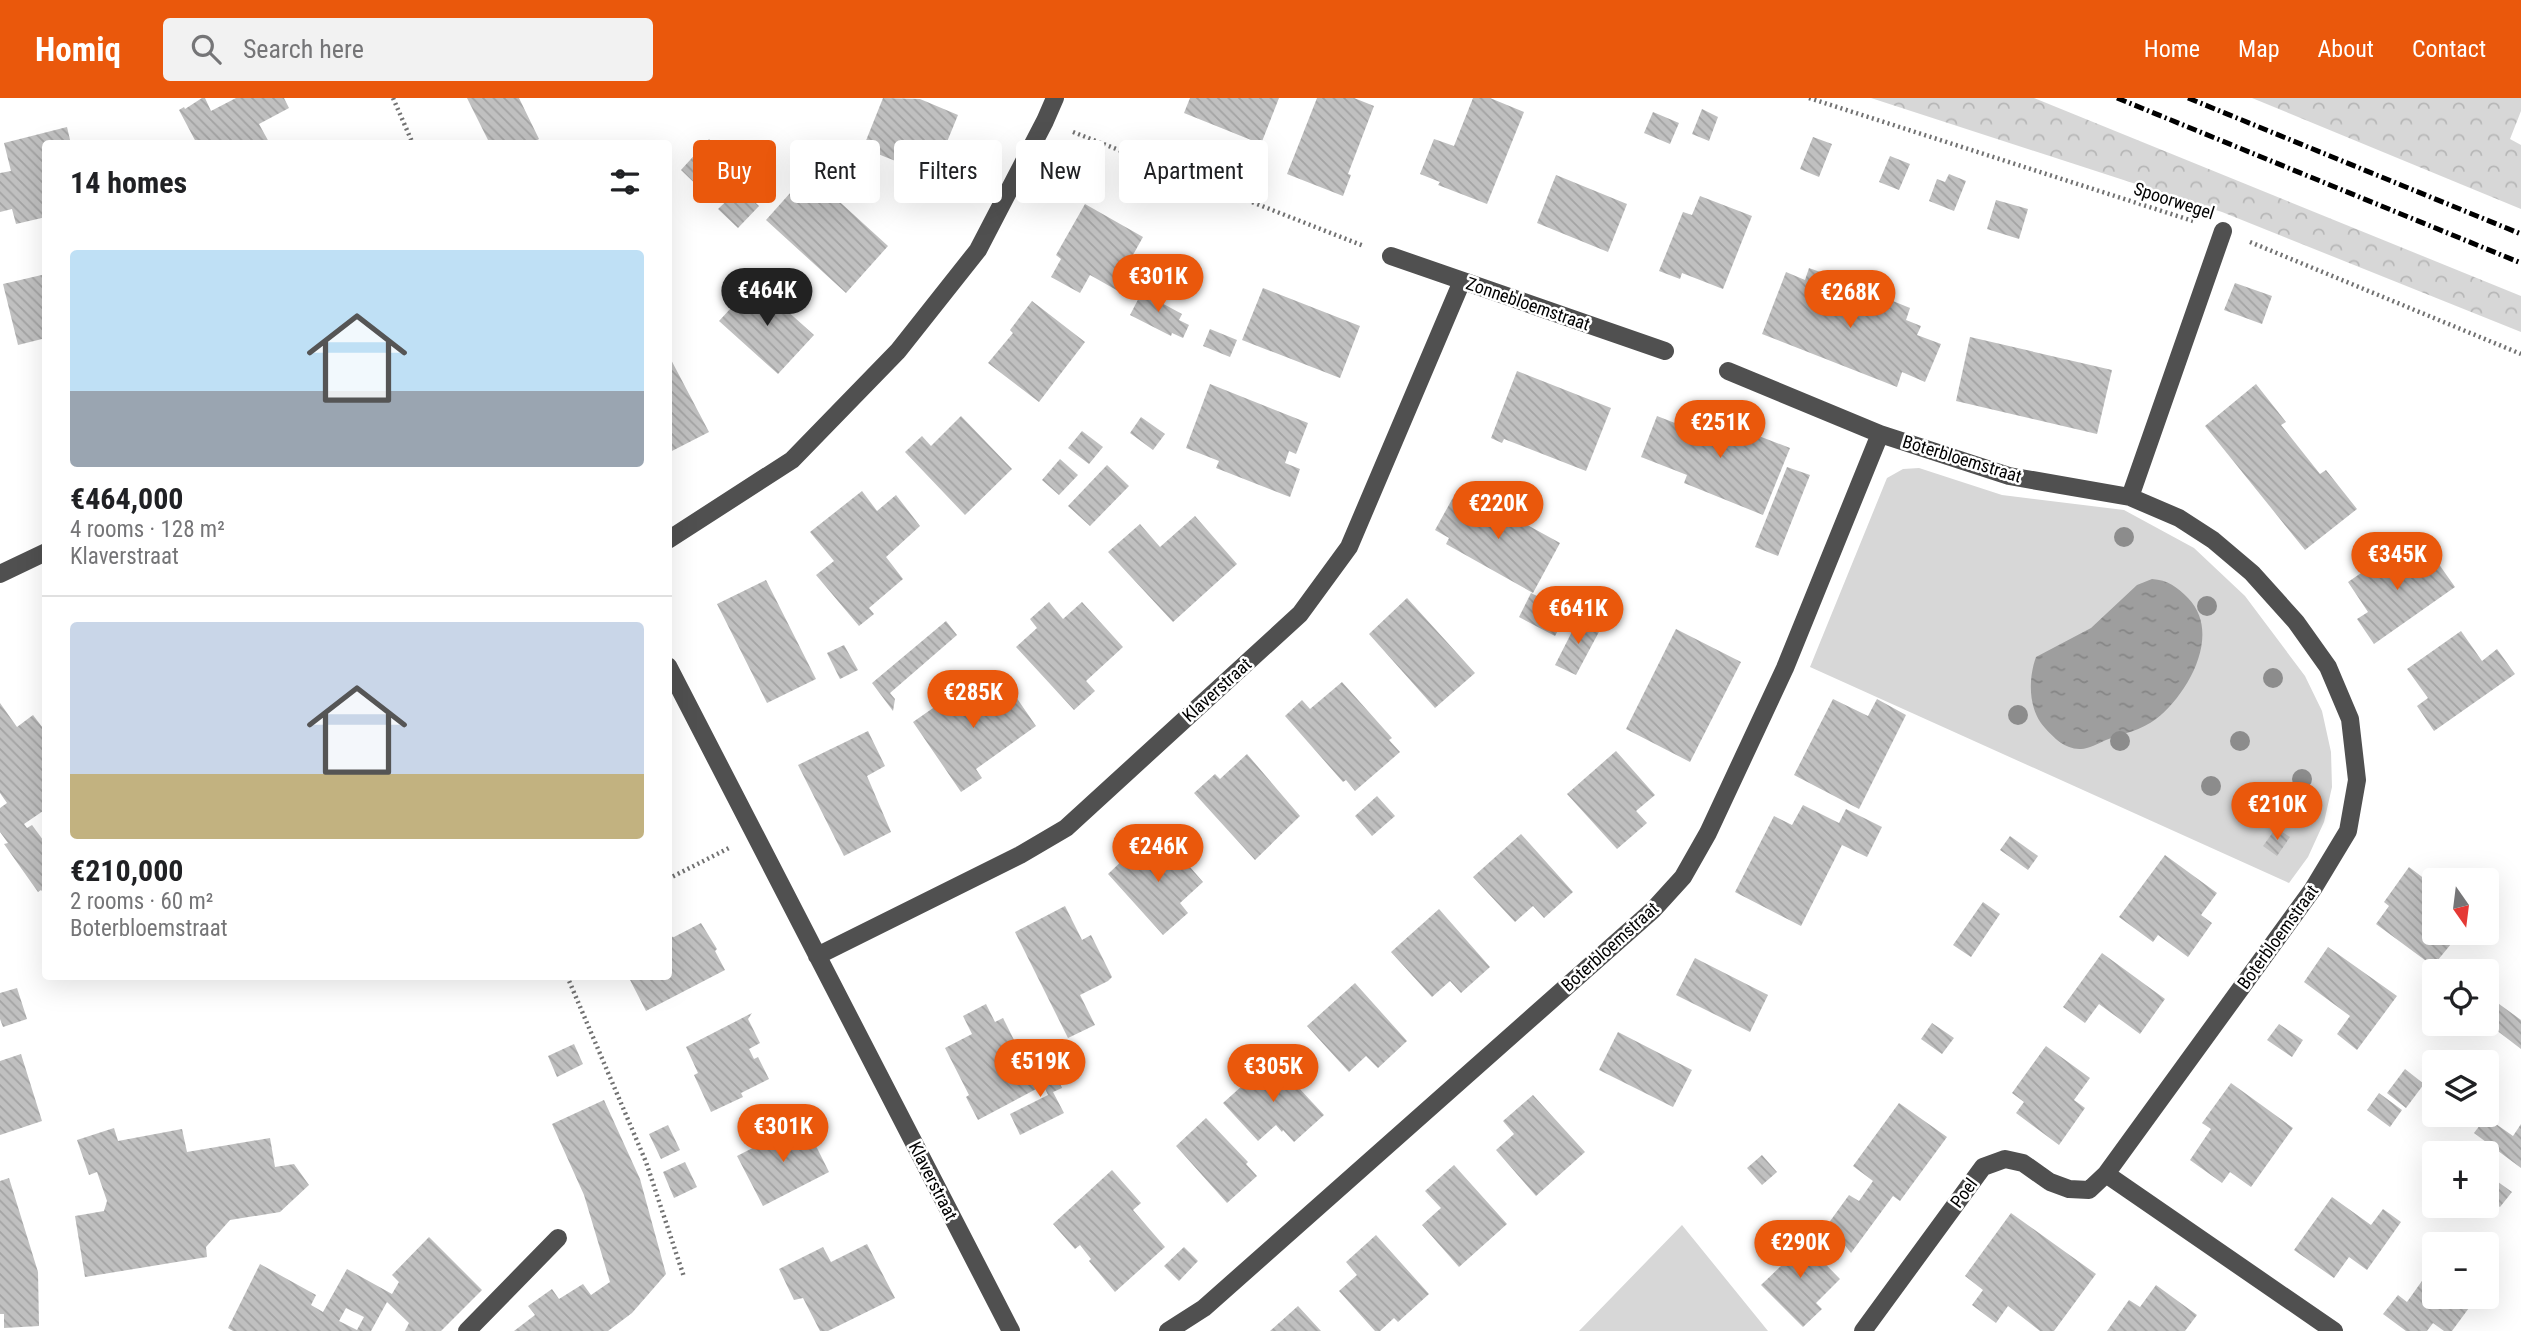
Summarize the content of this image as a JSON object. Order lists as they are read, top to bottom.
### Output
{
  "streets": {
    "street": [
      "Zonnebloemstraat",
      "Boterbloemstraat",
      "Klaverstraat",
      "Poel"
    ],
    "path": ["Spoorwegel"]
  },
  "crossings": [
    ["Zonnebloemstraat", "Klaverstraat"],
    ["Boterbloemstraat", "Poel"]
  ],
  "north": "bottom",
  "page": {
    "header": "Homiq",
    "search": "Search here",
    "nav": [
      "Home",
      "Map",
      "About",
      "Contact"
    ],
    "chip": [
      "Buy",
      "Rent",
      "Filters",
      "New",
      "Apartment"
    ],
    "heading": "14 homes",
    "list": [
      {
        "name": "€464,000",
        "note": "4 rooms · 128 m² · Klaverstraat"
      },
      {
        "name": "€210,000",
        "note": "2 rooms · 60 m² · Boterbloemstraat"
      }
    ],
    "price": [
      "€301K",
      "€464K",
      "€268K",
      "€251K",
      "€220K",
      "€345K",
      "€641K",
      "€285K",
      "€210K",
      "€246K",
      "€519K",
      "€305K",
      "€301K",
      "€290K"
    ],
    "map_buttons": ["+", "−"]
  }
}
